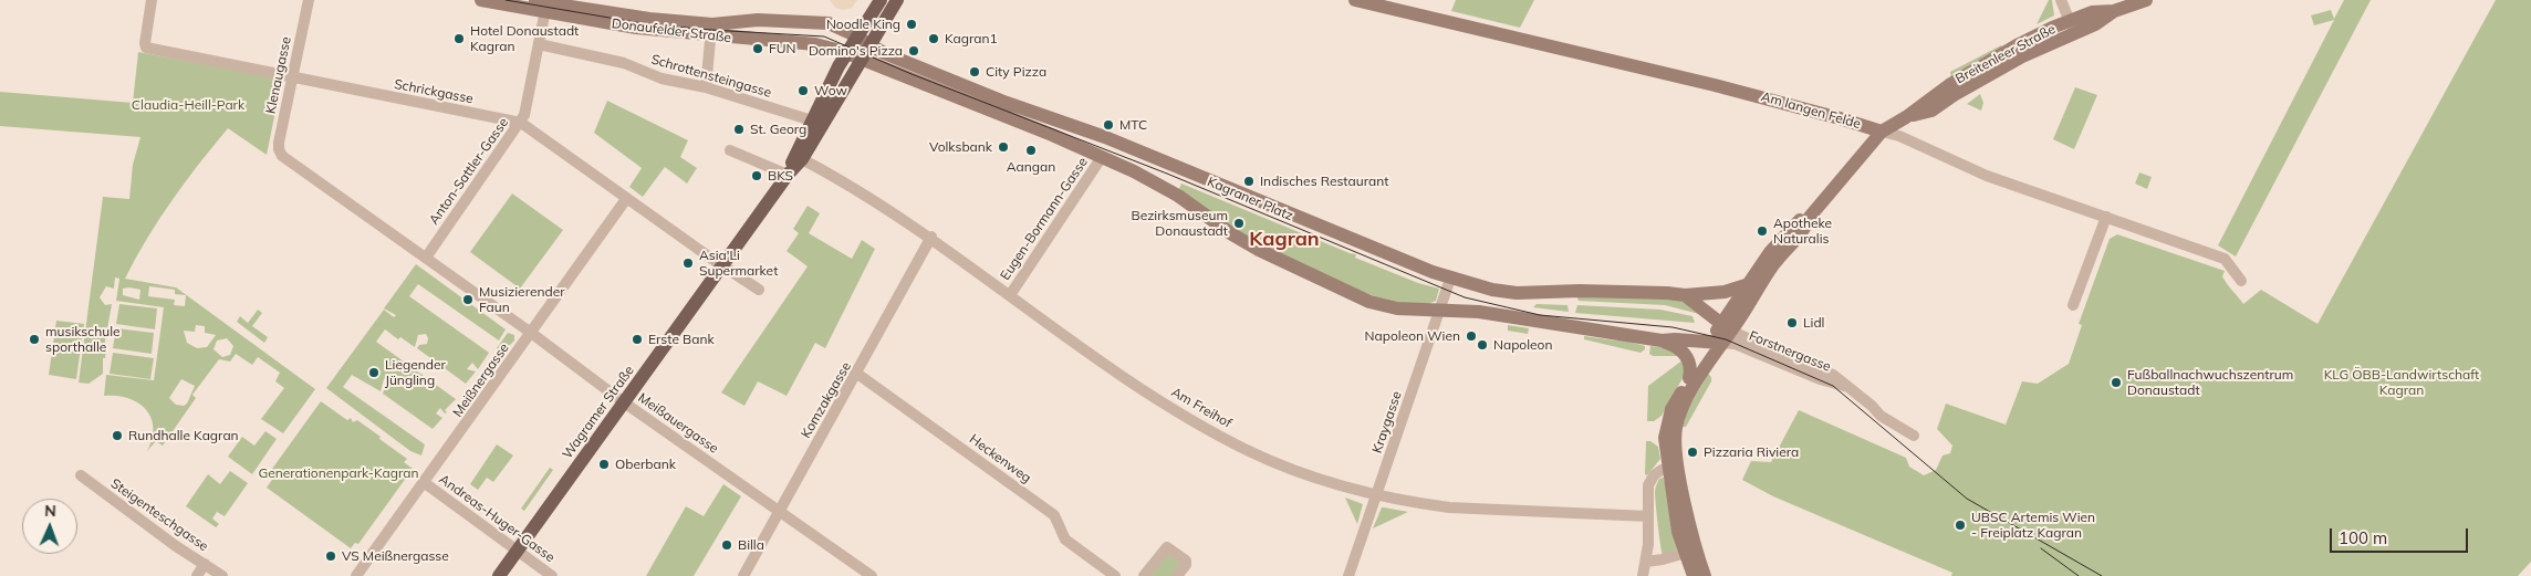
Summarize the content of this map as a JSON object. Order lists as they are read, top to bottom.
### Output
{
  "streets": {
    "main road": [
      "Donaufelder Straße",
      "Breitenleer Straße",
      "Am langen Felde",
      "Kagraner Platz",
      "Wagramer Straße"
    ],
    "street": [
      "Klenaugasse",
      "Schrottensteingasse",
      "Schrickgasse",
      "Anton-Sattler-Gasse",
      "Eugen-Bormann-Gasse",
      "Forstnergasse",
      "Meißnergasse",
      "Komzakgasse",
      "Am Freihof",
      "Kraygasse",
      "Meißauergasse",
      "Heckenweg",
      "Steigenteschgasse",
      "Andreas-Huger-Gasse"
    ]
  },
  "crossings": [
    ["Donaufelder Straße", "Anton-Sattler-Gasse"],
    ["Donaufelder Straße", "Kagraner Platz"],
    ["Donaufelder Straße", "Wagramer Straße"],
    ["Breitenleer Straße", "Am langen Felde"],
    ["Breitenleer Straße", "Kagraner Platz"],
    ["Breitenleer Straße", "Forstnergasse"],
    ["Klenaugasse", "Schrickgasse"],
    ["Klenaugasse", "Meißauergasse"],
    ["Schrottensteingasse", "Anton-Sattler-Gasse"],
    ["Schrottensteingasse", "Wagramer Straße"],
    ["Schrickgasse", "Anton-Sattler-Gasse"],
    ["Schrickgasse", "Meißnergasse"],
    ["Schrickgasse", "Wagramer Straße"],
    ["Anton-Sattler-Gasse", "Meißauergasse"],
    ["Kagraner Platz", "Wagramer Straße"],
    ["Kagraner Platz", "Kraygasse"],
    ["Eugen-Bormann-Gasse", "Am Freihof"],
    ["Meißnergasse", "Meißauergasse"],
    ["Meißnergasse", "Andreas-Huger-Gasse"],
    ["Komzakgasse", "Am Freihof"],
    ["Komzakgasse", "Meißauergasse"],
    ["Komzakgasse", "Heckenweg"],
    ["Am Freihof", "Wagramer Straße"],
    ["Am Freihof", "Kraygasse"],
    ["Wagramer Straße", "Meißauergasse"],
    ["Wagramer Straße", "Andreas-Huger-Gasse"]
  ],
  "districts": ["Kagran"],
  "parks": ["Claudia-Heill-Park", "KLG ÖBB-Landwirtschaft Kagran", "Generationenpark-Kagran"],
  "places": [
    "Noodle King",
    "Hotel Donaustadt Kagran",
    "Kagran1",
    "FUN",
    "Domino's Pizza",
    "City Pizza",
    "Wow",
    "MTC",
    "St. Georg",
    "Volksbank",
    "Aangan",
    "BKS",
    "Indisches Restaurant",
    "Bezirksmuseum Donaustadt",
    "Apotheke Naturalis",
    "Asia'Li Supermarket",
    "Musizierender Faun",
    "Lidl",
    "Napoleon Wien",
    "musikschule sporthalle",
    "Erste Bank",
    "Napoleon",
    "Liegender Jüngling",
    "Fußballnachwuchszentrum Donaustadt",
    "Rundhalle Kagran",
    "Pizzaria Riviera",
    "Oberbank",
    "UBSC Artemis Wien - Freiplatz Kagran",
    "Billa",
    "VS Meißnergasse"
  ],
  "scale_bar": "100 m",
  "north": "top"
}
